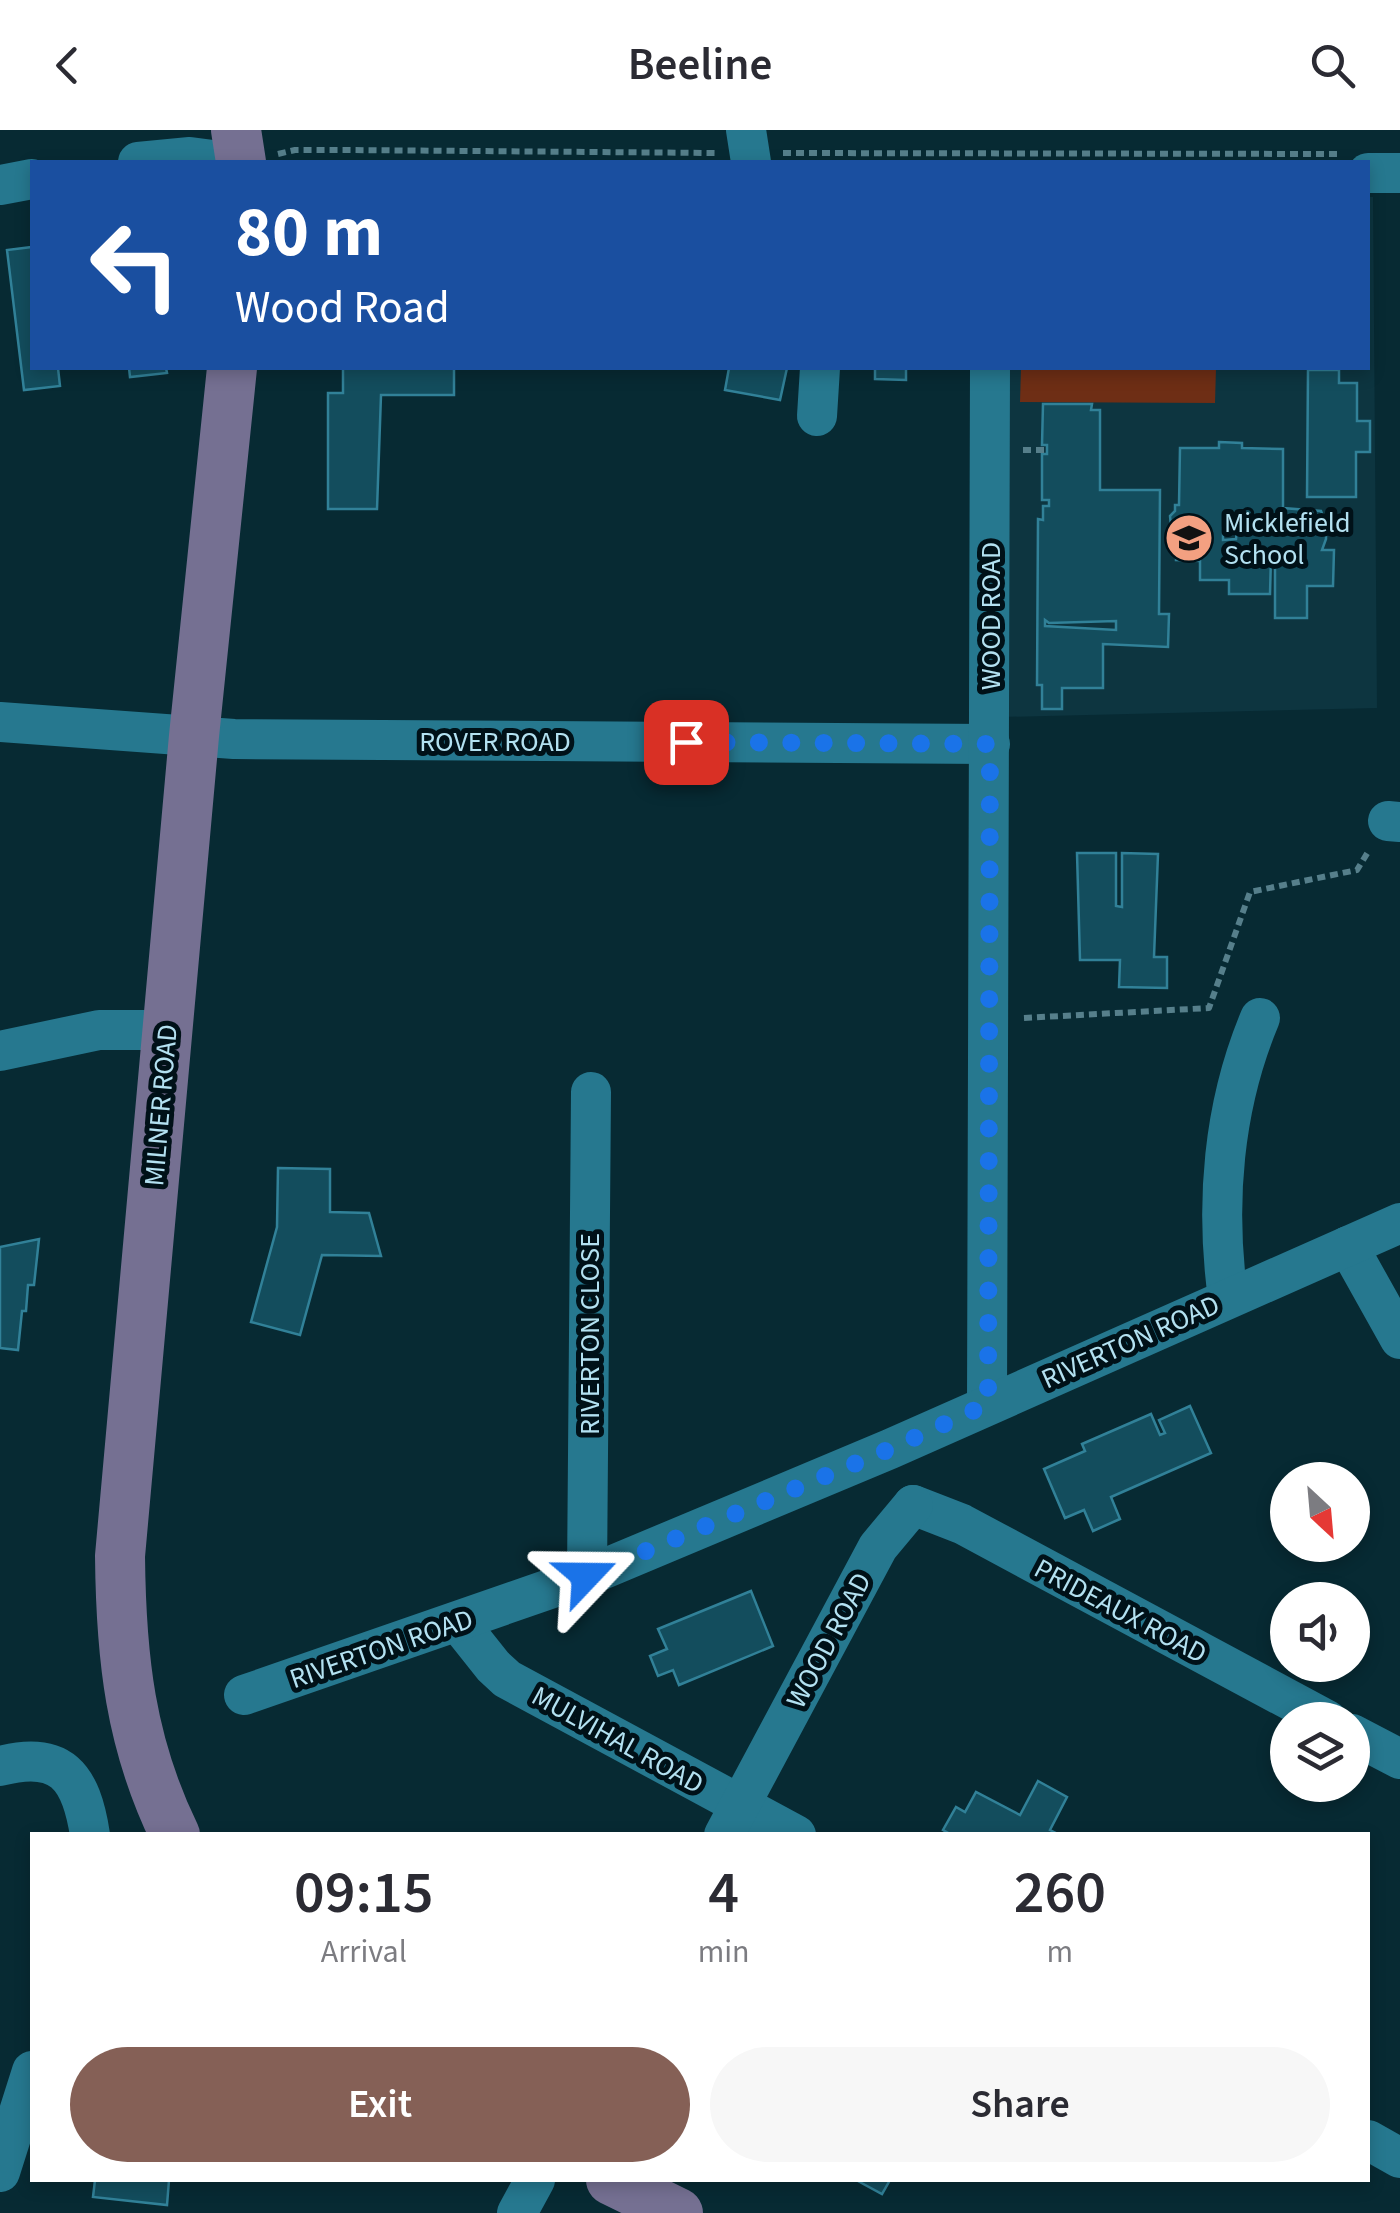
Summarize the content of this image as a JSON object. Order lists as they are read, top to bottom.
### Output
{
  "streets": {
    "main road": ["MILNER ROAD"],
    "street": [
      "WOOD ROAD",
      "ROVER ROAD",
      "RIVERTON CLOSE",
      "RIVERTON ROAD",
      "PRIDEAUX ROAD",
      "MULVIHAL ROAD"
    ]
  },
  "crossings": [
    ["WOOD ROAD", "ROVER ROAD"],
    ["WOOD ROAD", "RIVERTON ROAD"],
    ["WOOD ROAD", "PRIDEAUX ROAD"],
    ["WOOD ROAD", "MULVIHAL ROAD"],
    ["ROVER ROAD", "MILNER ROAD"],
    ["RIVERTON CLOSE", "RIVERTON ROAD"],
    ["RIVERTON ROAD", "MULVIHAL ROAD"]
  ],
  "places": {
    "school or university": ["Micklefield School"]
  },
  "north": "bottom right",
  "page": {
    "header": "Beeline",
    "turn": ["80 m", "Wood Road"],
    "eta": [
      "09:15",
      "Arrival",
      "4",
      "min",
      "260",
      "m"
    ],
    "buttons": ["Exit", "Share"]
  }
}
